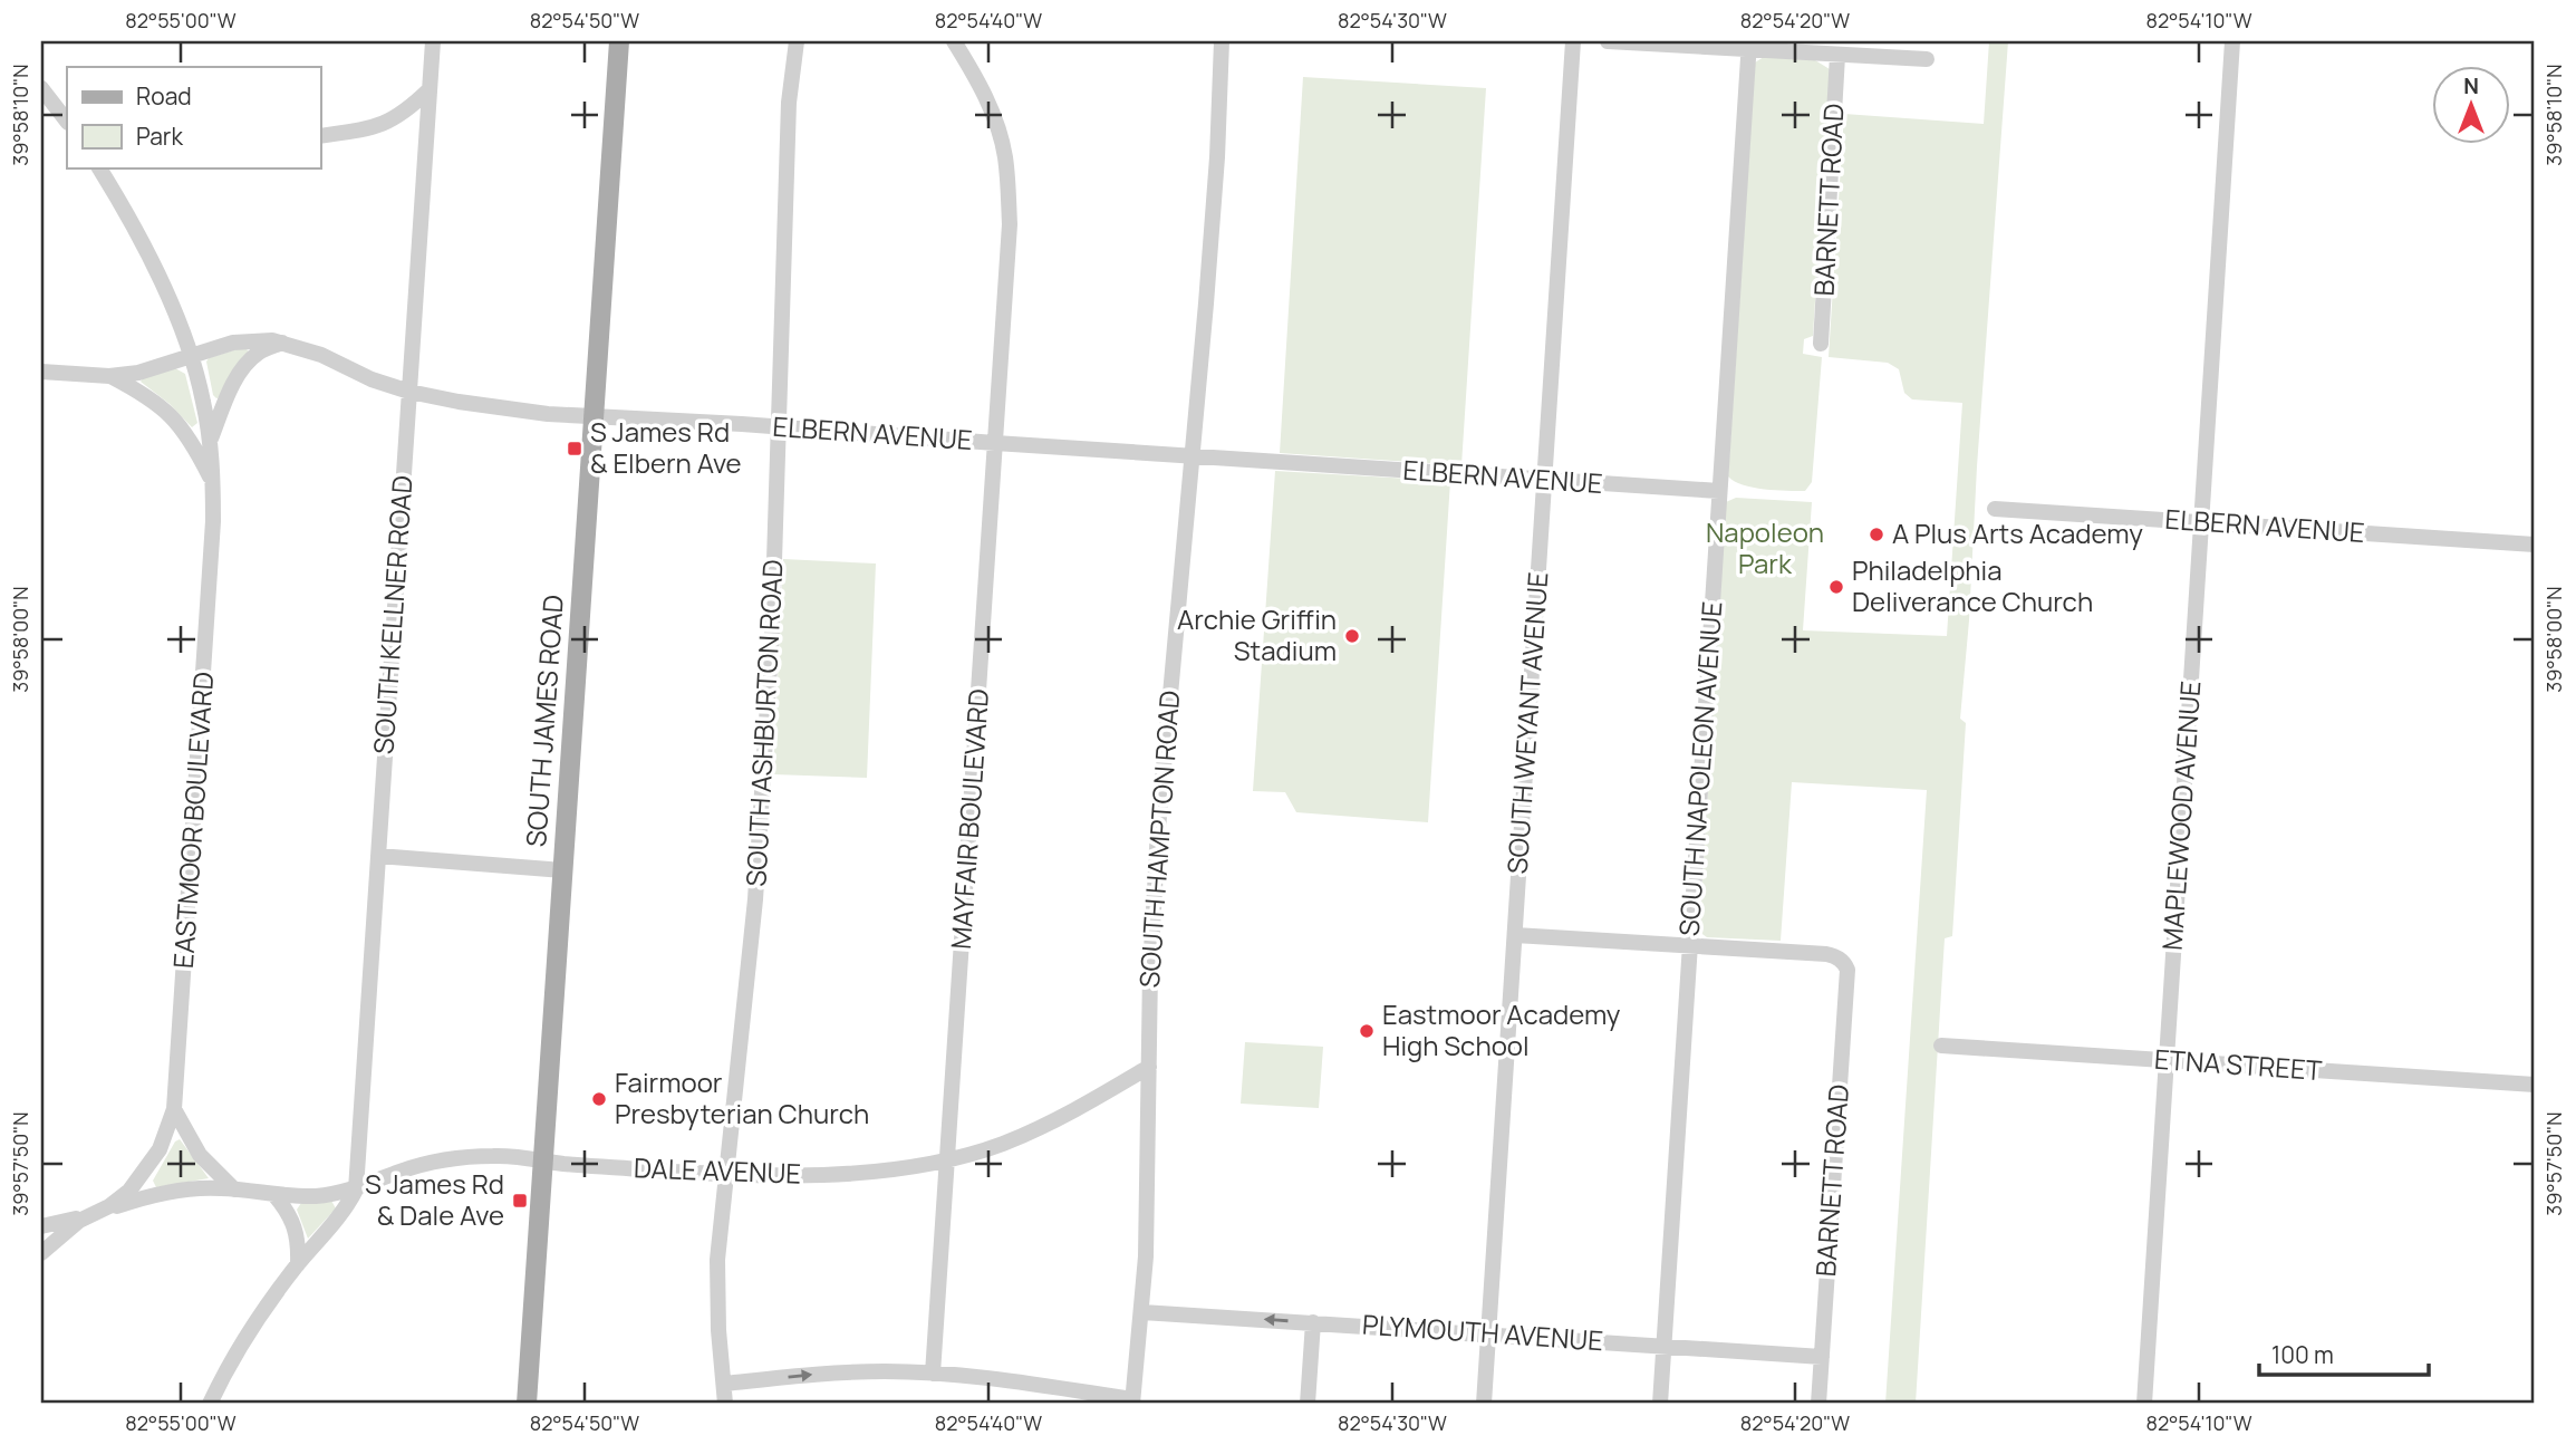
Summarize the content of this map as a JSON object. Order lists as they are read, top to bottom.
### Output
{
  "streets": {
    "main road": ["SOUTH JAMES ROAD"],
    "street": [
      "BARNETT ROAD",
      "ELBERN AVENUE",
      "SOUTH KELLNER ROAD",
      "SOUTH ASHBURTON ROAD",
      "SOUTH WEYANT AVENUE",
      "SOUTH NAPOLEON AVENUE",
      "MAPLEWOOD AVENUE",
      "MAYFAIR BOULEVARD",
      "EASTMOOR BOULEVARD",
      "SOUTH HAMPTON ROAD",
      "ETNA STREET",
      "DALE AVENUE",
      "PLYMOUTH AVENUE"
    ]
  },
  "crossings": [
    ["BARNETT ROAD", "SOUTH NAPOLEON AVENUE"],
    ["BARNETT ROAD", "PLYMOUTH AVENUE"],
    ["ELBERN AVENUE", "SOUTH KELLNER ROAD"],
    ["ELBERN AVENUE", "SOUTH JAMES ROAD"],
    ["ELBERN AVENUE", "SOUTH ASHBURTON ROAD"],
    ["ELBERN AVENUE", "SOUTH WEYANT AVENUE"],
    ["ELBERN AVENUE", "SOUTH NAPOLEON AVENUE"],
    ["ELBERN AVENUE", "MAPLEWOOD AVENUE"],
    ["ELBERN AVENUE", "MAYFAIR BOULEVARD"],
    ["ELBERN AVENUE", "EASTMOOR BOULEVARD"],
    ["ELBERN AVENUE", "SOUTH HAMPTON ROAD"],
    ["SOUTH KELLNER ROAD", "DALE AVENUE"],
    ["SOUTH JAMES ROAD", "DALE AVENUE"],
    ["SOUTH ASHBURTON ROAD", "DALE AVENUE"],
    ["SOUTH WEYANT AVENUE", "PLYMOUTH AVENUE"],
    ["SOUTH NAPOLEON AVENUE", "PLYMOUTH AVENUE"],
    ["MAPLEWOOD AVENUE", "ETNA STREET"],
    ["MAYFAIR BOULEVARD", "DALE AVENUE"],
    ["EASTMOOR BOULEVARD", "DALE AVENUE"],
    ["SOUTH HAMPTON ROAD", "DALE AVENUE"],
    ["SOUTH HAMPTON ROAD", "PLYMOUTH AVENUE"]
  ],
  "parks": ["Napoleon Park"],
  "places": {
    "transit": ["S James Rd & Elbern Ave", "S James Rd & Dale Ave"],
    "other": [
      "A Plus Arts Academy",
      "Philadelphia Deliverance Church",
      "Archie Griffin Stadium",
      "Eastmoor Academy High School",
      "Fairmoor Presbyterian Church"
    ]
  },
  "legend": ["Road", "Park"],
  "scale_bar": "100 m",
  "north": "top",
  "coordinates": [
    "82°55'00\"W",
    "82°54'50\"W",
    "82°54'40\"W",
    "82°54'30\"W",
    "82°54'20\"W",
    "82°54'10\"W",
    "39°58'10\"N",
    "39°58'00\"N",
    "39°57'50\"N"
  ]
}
